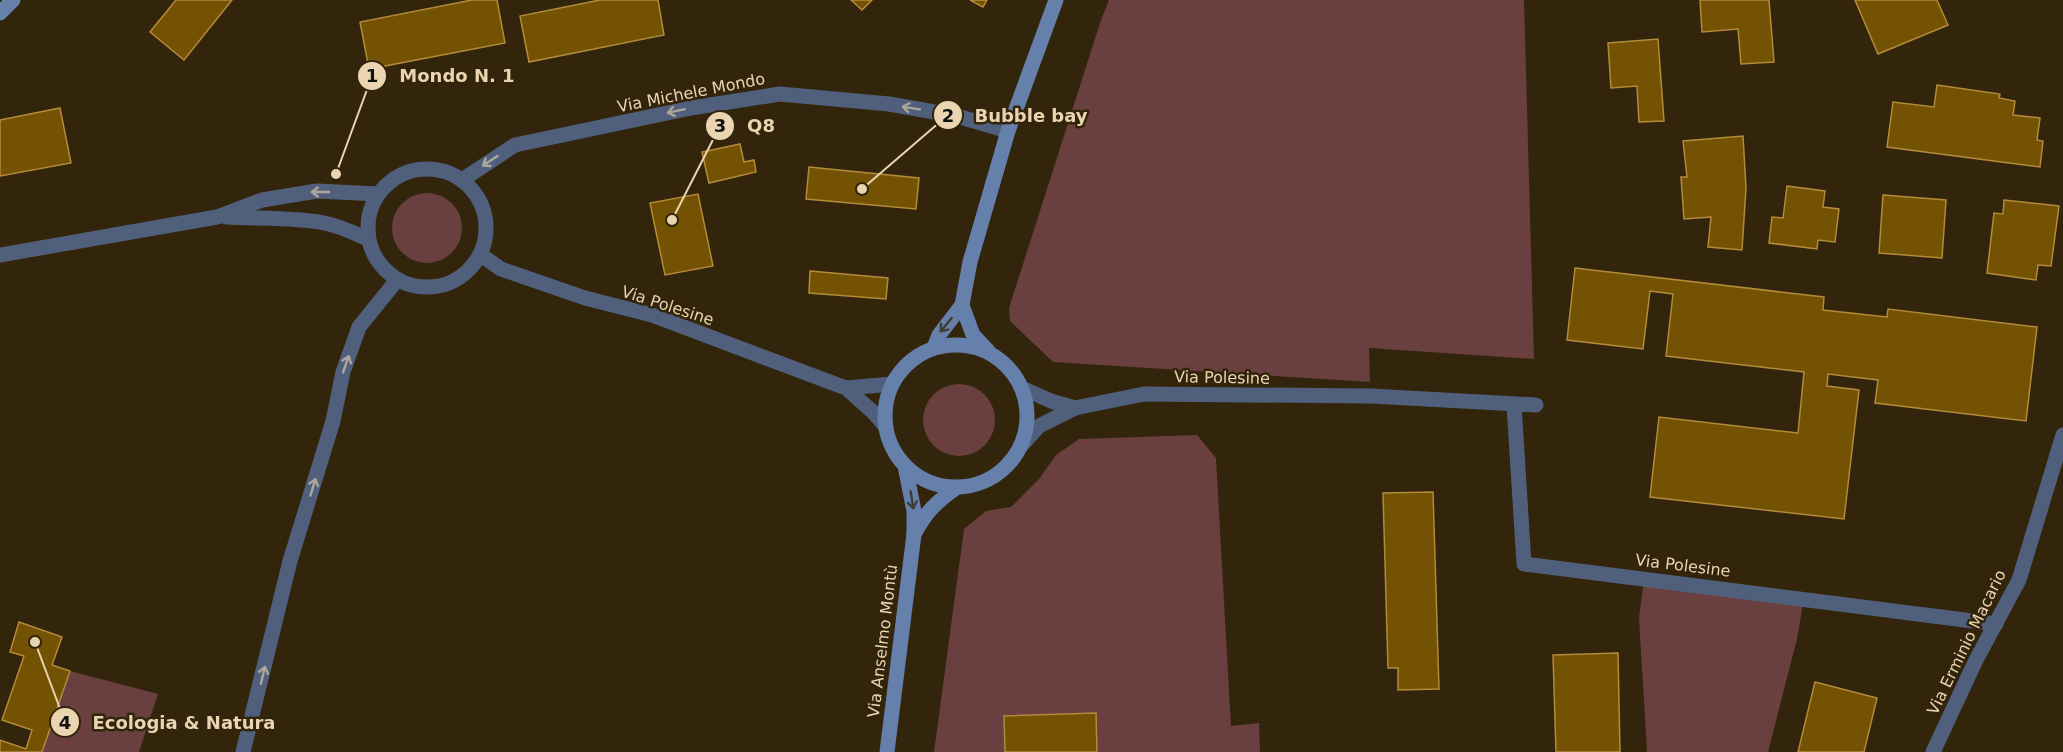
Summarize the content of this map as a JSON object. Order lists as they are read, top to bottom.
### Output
{
  "streets": {
    "street": [
      "Via Michele Mondo",
      "Via Polesine",
      "Via Anselmo Montù",
      "Via Erminio Macario"
    ]
  },
  "crossings": [
    ["Via Michele Mondo", "Via Polesine"],
    ["Via Polesine", "Via Anselmo Montù"],
    ["Via Polesine", "Via Erminio Macario"]
  ],
  "one_way": ["Via Michele Mondo"],
  "places": [
    "Mondo N. 1",
    "Bubble bay",
    "Q8",
    "Ecologia & Natura"
  ]
}
